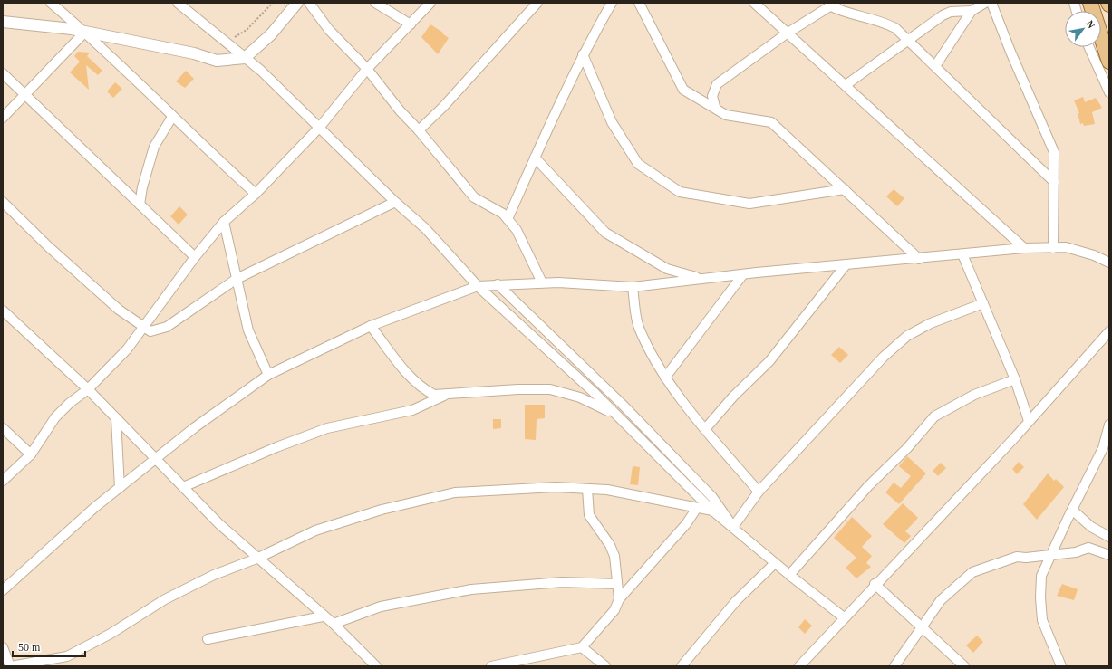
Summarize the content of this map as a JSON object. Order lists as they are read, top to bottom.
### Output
{
  "scale_bar": "50 m",
  "north": "top right"
}
